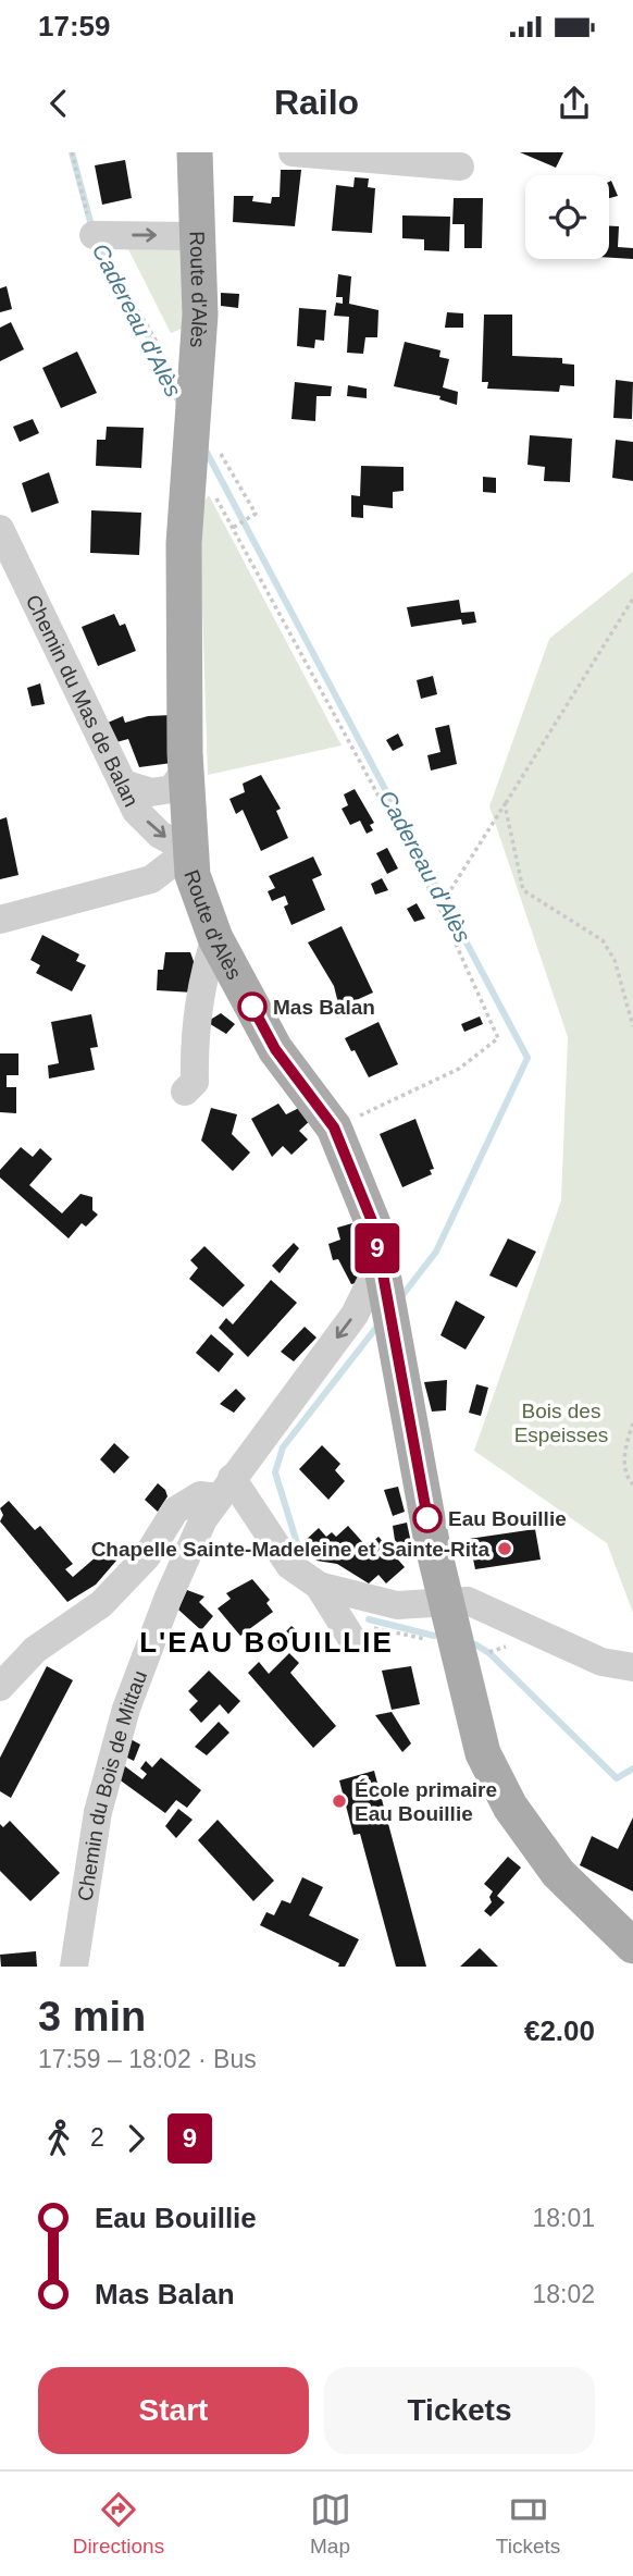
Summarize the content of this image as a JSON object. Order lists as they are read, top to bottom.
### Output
{
  "streets": {
    "main road": ["Route d'Alès"],
    "street": ["Chemin du Mas de Balan", "Chemin du Bois de Mittau"]
  },
  "crossings": [
    ["Route d'Alès", "Chemin du Mas de Balan"],
    ["Route d'Alès", "Chemin du Bois de Mittau"]
  ],
  "districts": ["L'EAU BOUILLIE"],
  "water": ["Cadereau d'Alès"],
  "parks": ["Bois des Espeisses"],
  "places": [
    "Mas Balan",
    "Eau Bouillie",
    "Chapelle Sainte-Madeleine et Sainte-Rita",
    "École primaire Eau Bouillie"
  ],
  "lines": ["bus line 9"],
  "page": {
    "status": "17:59",
    "header": "Railo",
    "on_map": "9",
    "heading": ["3 min", "17:59 – 18:02 · Bus", "€2.00"],
    "legs": ["2", "9"],
    "list": [
      {
        "name": "Eau Bouillie",
        "value": "18:01"
      },
      {
        "name": "Mas Balan",
        "value": "18:02"
      }
    ],
    "buttons": ["Start", "Tickets"],
    "tabs": ["Directions", "Map", "Tickets"]
  }
}
